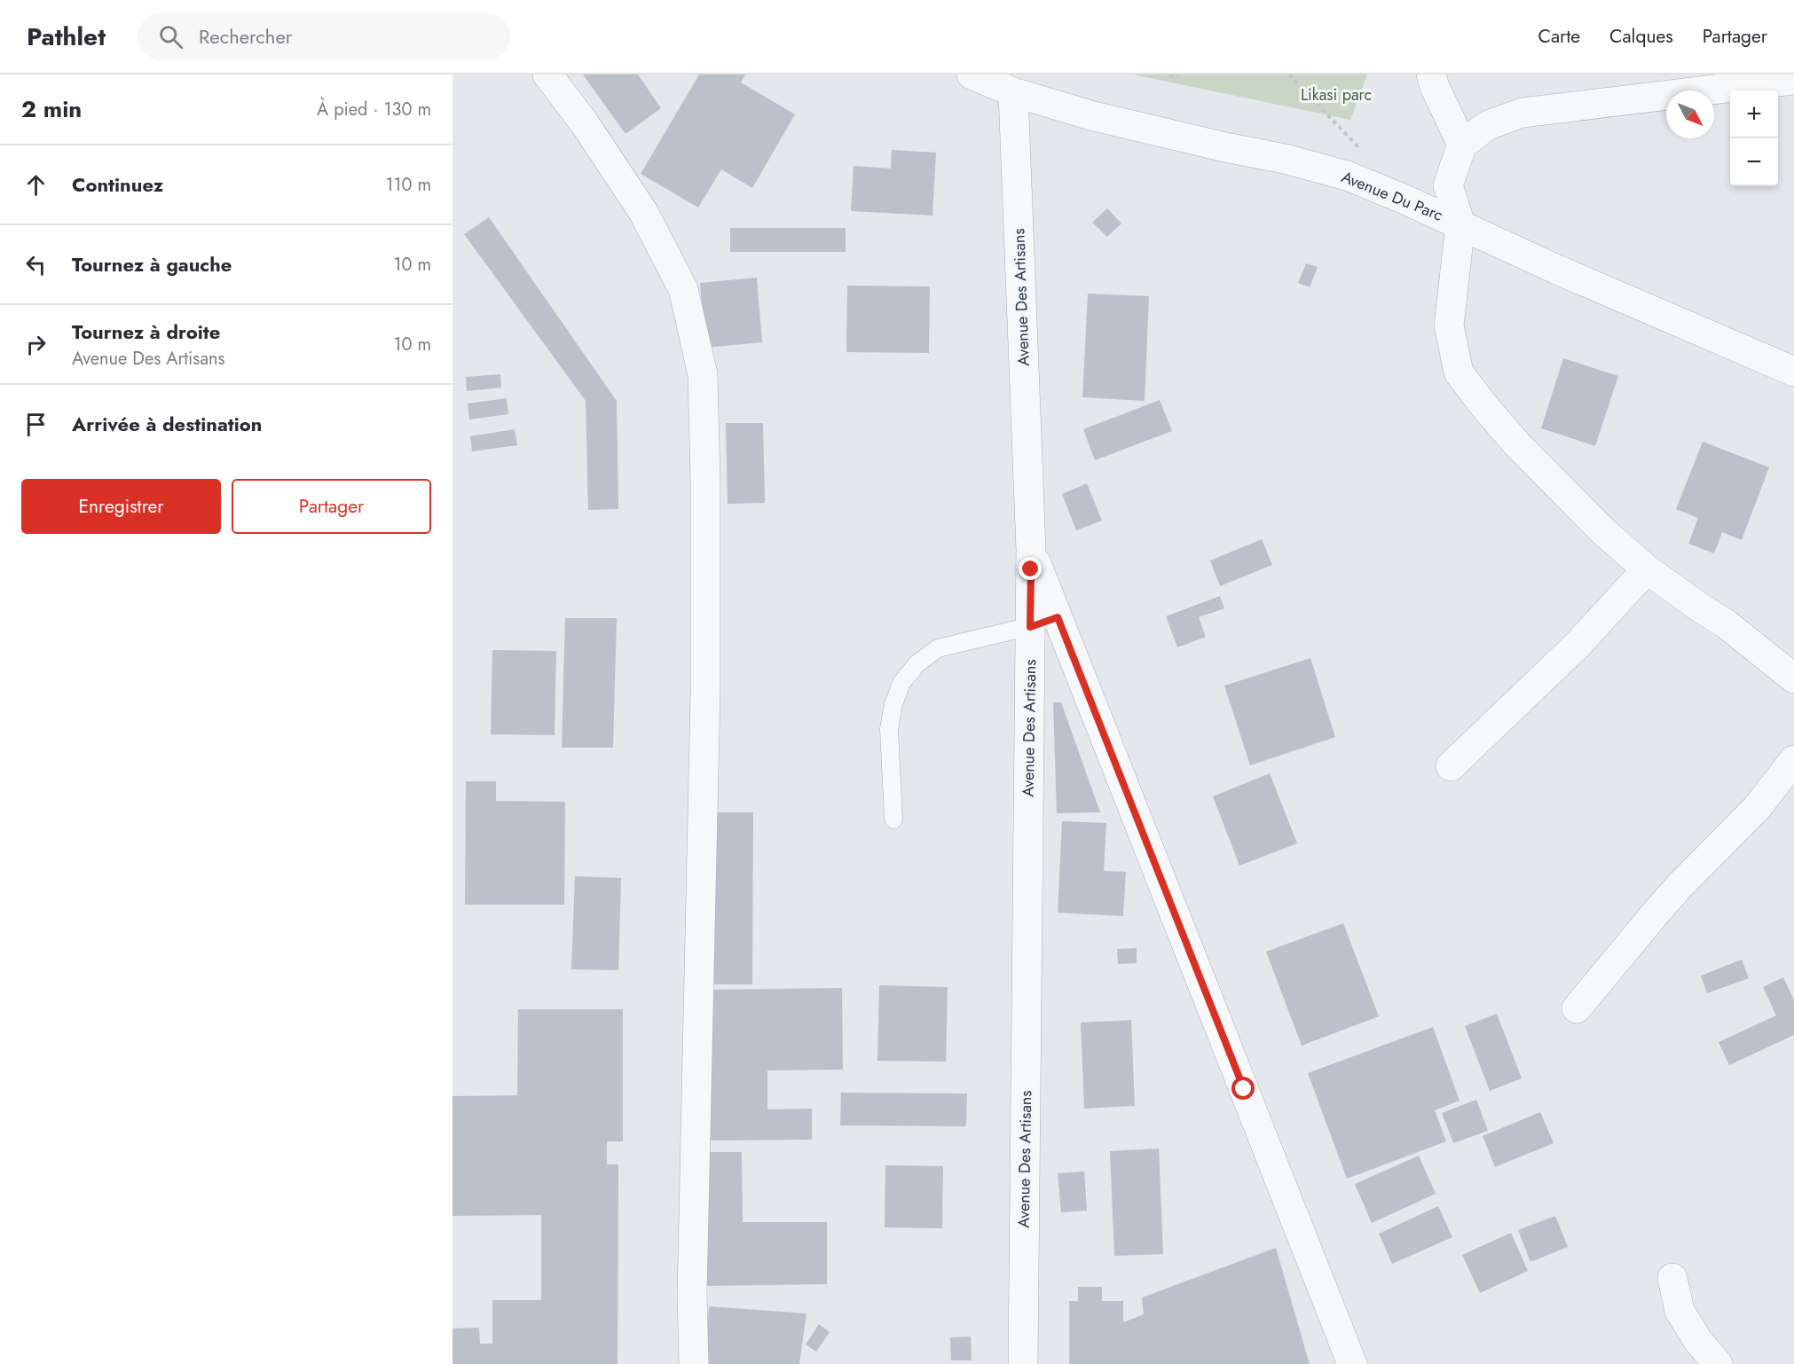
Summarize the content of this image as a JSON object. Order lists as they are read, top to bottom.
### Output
{
  "streets": {
    "street": ["Avenue Du Parc", "Avenue Des Artisans"]
  },
  "crossings": [
    ["Avenue Du Parc", "Avenue Des Artisans"]
  ],
  "parks": ["Likasi parc"],
  "north": "bottom right",
  "page": {
    "header": "Pathlet",
    "search": "Rechercher",
    "nav": ["Carte", "Calques", "Partager"],
    "heading": ["2 min", "À pied · 130 m"],
    "map_buttons": ["+", "−"],
    "list": [
      ["Continuez", "110 m"],
      ["Tournez à gauche", "10 m"],
      ["Tournez à droite", "Avenue Des Artisans", "10 m"],
      "Arrivée à destination"
    ],
    "buttons": ["Enregistrer", "Partager"]
  }
}
